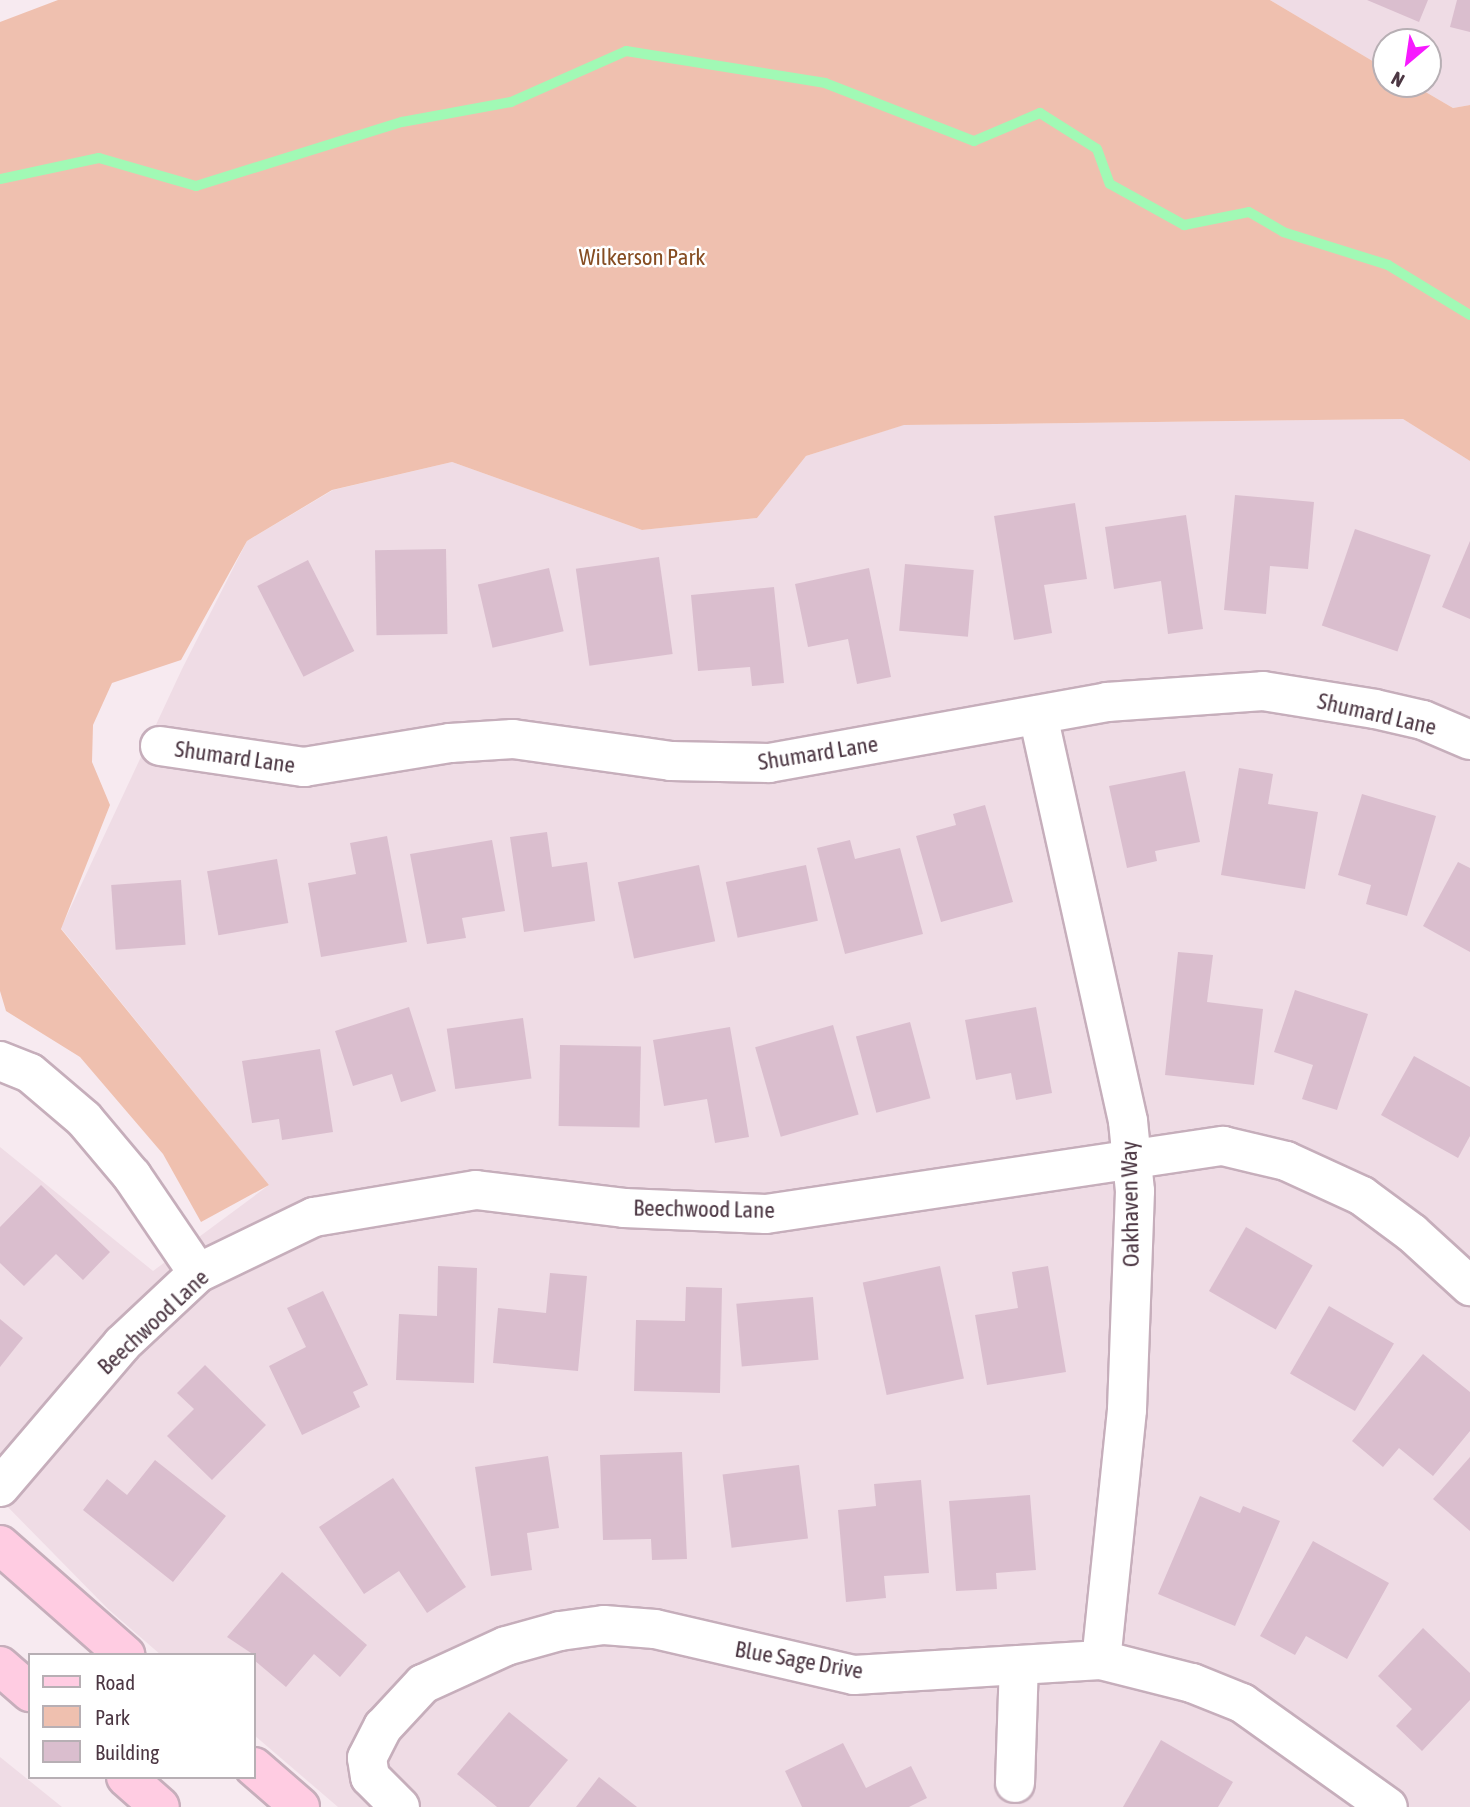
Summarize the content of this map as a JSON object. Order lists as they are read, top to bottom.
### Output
{
  "streets": {
    "street": [
      "Shumard Lane",
      "Oakhaven Way",
      "Beechwood Lane",
      "Blue Sage Drive"
    ]
  },
  "crossings": [
    ["Shumard Lane", "Oakhaven Way"],
    ["Oakhaven Way", "Beechwood Lane"],
    ["Oakhaven Way", "Blue Sage Drive"]
  ],
  "parks": ["Wilkerson Park"],
  "legend": ["Road", "Park", "Building"],
  "north": "bottom left"
}
